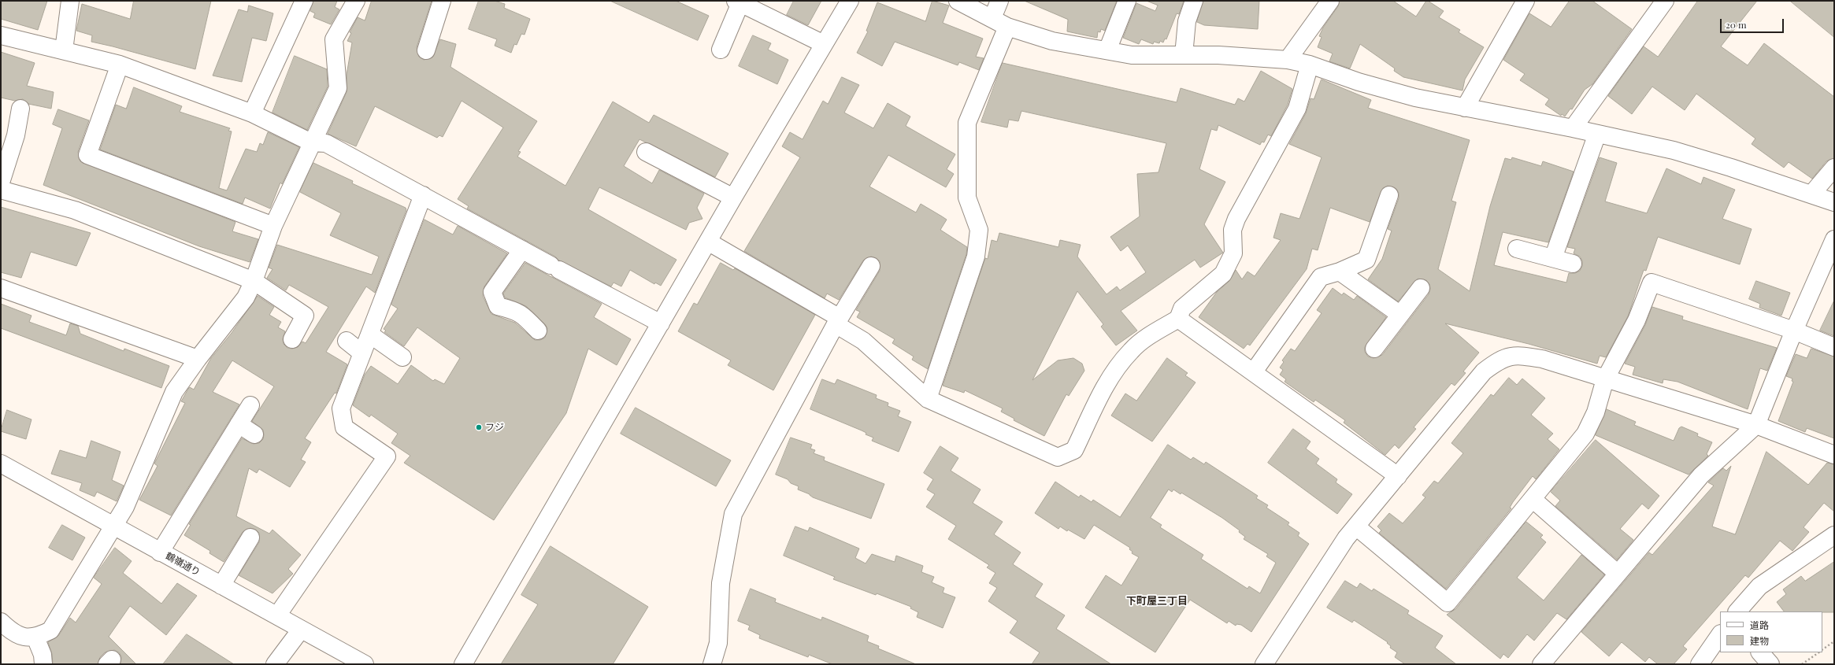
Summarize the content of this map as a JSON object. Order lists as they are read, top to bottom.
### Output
{
  "streets": {
    "street": ["鶴嶺通り"]
  },
  "districts": ["下町屋三丁目"],
  "places": ["フジ"],
  "legend": ["道路", "建物"],
  "scale_bar": "20 m"
}
